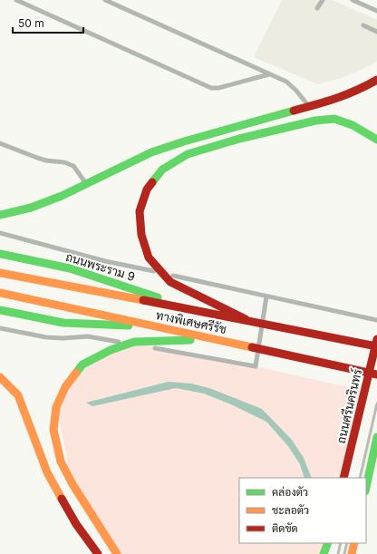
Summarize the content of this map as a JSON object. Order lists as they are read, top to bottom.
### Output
{
  "streets": {
    "main road": ["ถนนพระราม 9", "ทางพิเศษศรีรัช", "ถนนศรีนครินทร์"]
  },
  "crossings": [
    ["ถนนพระราม 9", "ทางพิเศษศรีรัช"]
  ],
  "legend": ["คล่องตัว", "ชะลอตัว", "ติดขัด"],
  "scale_bar": "50 m"
}
